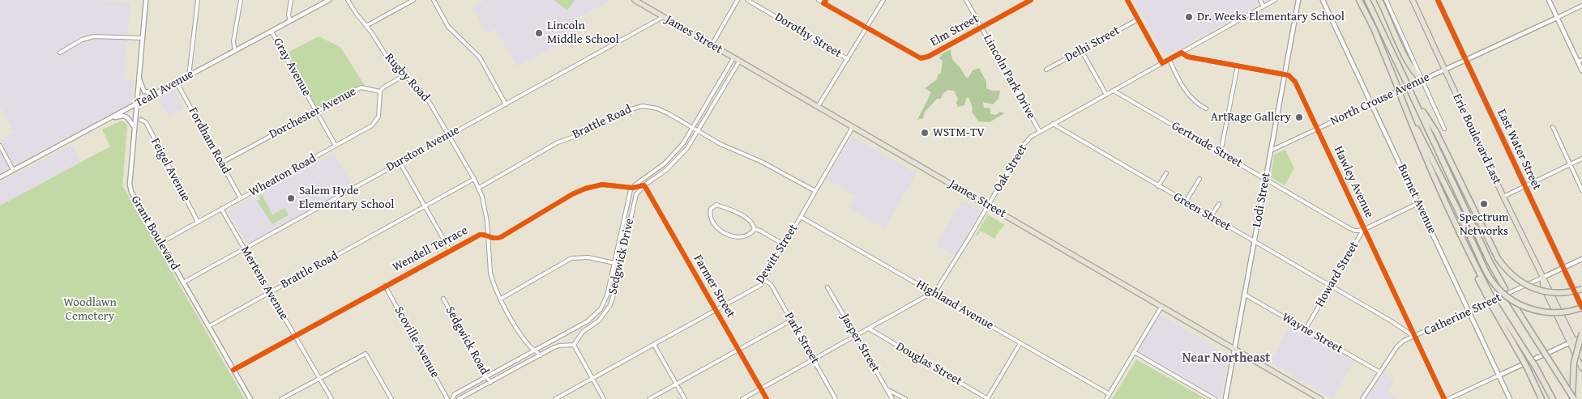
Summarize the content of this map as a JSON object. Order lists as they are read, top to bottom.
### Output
{
  "streets": {
    "main road": ["James Street", "Erie Boulevard East"],
    "street": [
      "Elm Street",
      "Dorothy Street",
      "Delhi Street",
      "Gray Avenue",
      "Lincoln Park Drive",
      "Rugby Road",
      "Teall Avenue",
      "North Crouse Avenue",
      "Dorchester Avenue",
      "Brattle Road",
      "Fordham Road",
      "Gertrude Street",
      "Durston Avenue",
      "East Water Street",
      "Oak Street",
      "Feigel Avenue",
      "Wheaton Road",
      "Hawley Avenue",
      "Burnet Avenue",
      "Lodi Street",
      "Green Street",
      "Grant Boulevard",
      "Wendell Terrace",
      "Dewitt Street",
      "Sedgwick Drive",
      "Howard Street",
      "Mertens Avenue",
      "Farmer Street",
      "Highland Avenue",
      "Catherine Street",
      "Wayne Street",
      "Park Street",
      "Sedgwick Road",
      "Scoville Avenue",
      "Jasper Street",
      "Douglas Street"
    ]
  },
  "crossings": [
    ["Elm Street", "Lincoln Park Drive"],
    ["James Street", "Durston Avenue"],
    ["James Street", "Oak Street"],
    ["James Street", "Lodi Street"],
    ["James Street", "Dewitt Street"],
    ["James Street", "Sedgwick Drive"],
    ["Gray Avenue", "Teall Avenue"],
    ["Gray Avenue", "Dorchester Avenue"],
    ["Gray Avenue", "Wheaton Road"],
    ["Lincoln Park Drive", "Oak Street"],
    ["Rugby Road", "Brattle Road"],
    ["Rugby Road", "Durston Avenue"],
    ["Rugby Road", "Wendell Terrace"],
    ["Rugby Road", "Sedgwick Drive"],
    ["Teall Avenue", "Fordham Road"],
    ["Teall Avenue", "Grant Boulevard"],
    ["North Crouse Avenue", "Erie Boulevard East"],
    ["North Crouse Avenue", "East Water Street"],
    ["North Crouse Avenue", "Hawley Avenue"],
    ["North Crouse Avenue", "Burnet Avenue"],
    ["North Crouse Avenue", "Lodi Street"],
    ["Dorchester Avenue", "Fordham Road"],
    ["Dorchester Avenue", "Wheaton Road"],
    ["Brattle Road", "Grant Boulevard"],
    ["Brattle Road", "Dewitt Street"],
    ["Brattle Road", "Sedgwick Drive"],
    ["Brattle Road", "Mertens Avenue"],
    ["Erie Boulevard East", "Catherine Street"],
    ["Fordham Road", "Wheaton Road"],
    ["Gertrude Street", "Oak Street"],
    ["Gertrude Street", "Hawley Avenue"],
    ["Gertrude Street", "Lodi Street"],
    ["Gertrude Street", "Howard Street"],
    ["Durston Avenue", "Grant Boulevard"],
    ["Durston Avenue", "Mertens Avenue"],
    ["Oak Street", "Green Street"],
    ["Oak Street", "Farmer Street"],
    ["Oak Street", "Highland Avenue"],
    ["Oak Street", "Park Street"],
    ["Oak Street", "Jasper Street"],
    ["Oak Street", "Douglas Street"],
    ["Feigel Avenue", "Wheaton Road"],
    ["Wheaton Road", "Grant Boulevard"],
    ["Wheaton Road", "Mertens Avenue"],
    ["Hawley Avenue", "Lodi Street"],
    ["Hawley Avenue", "Green Street"],
    ["Hawley Avenue", "Howard Street"],
    ["Hawley Avenue", "Catherine Street"],
    ["Burnet Avenue", "Howard Street"],
    ["Burnet Avenue", "Catherine Street"],
    ["Lodi Street", "Green Street"],
    ["Lodi Street", "Wayne Street"],
    ["Green Street", "Howard Street"],
    ["Green Street", "Catherine Street"],
    ["Grant Boulevard", "Wendell Terrace"],
    ["Wendell Terrace", "Sedgwick Drive"],
    ["Wendell Terrace", "Mertens Avenue"],
    ["Wendell Terrace", "Farmer Street"],
    ["Wendell Terrace", "Scoville Avenue"],
    ["Dewitt Street", "Farmer Street"],
    ["Dewitt Street", "Highland Avenue"],
    ["Dewitt Street", "Park Street"],
    ["Sedgwick Drive", "Farmer Street"],
    ["Sedgwick Drive", "Sedgwick Road"],
    ["Howard Street", "Wayne Street"],
    ["Catherine Street", "Wayne Street"]
  ],
  "districts": ["Near Northeast"],
  "parks": ["Woodlawn Cemetery"],
  "places": [
    "Dr. Weeks Elementary School",
    "Lincoln Middle School",
    "ArtRage Gallery",
    "WSTM-TV",
    "Salem Hyde Elementary School",
    "Spectrum Networks"
  ]
}
